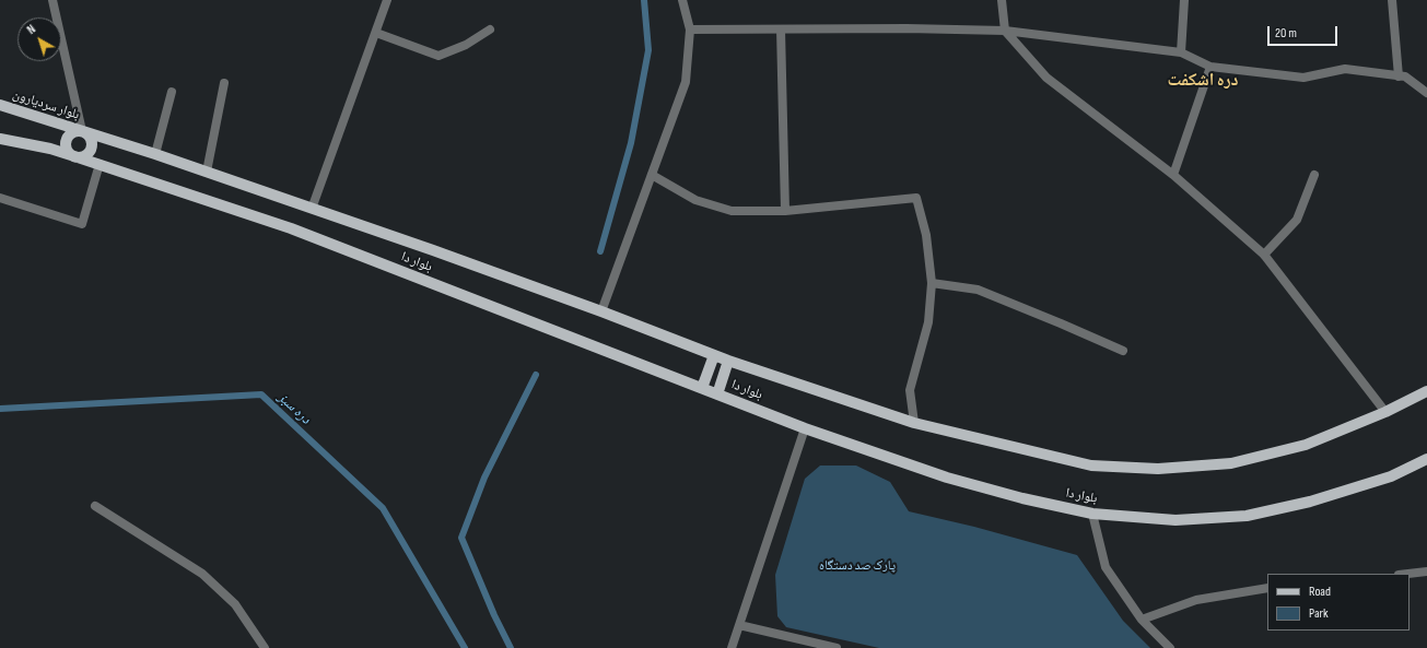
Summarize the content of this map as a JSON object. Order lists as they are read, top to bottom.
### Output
{
  "streets": {
    "main road": ["بلوار سردیارون", "بلوار دا"]
  },
  "crossings": [
    ["بلوار سردیارون", "بلوار دا"]
  ],
  "districts": ["دره اشکفت"],
  "water": ["دره سبز"],
  "parks": ["پارک صد دستگاه"],
  "legend": ["Road", "Park"],
  "scale_bar": "20 m",
  "north": "top left"
}
